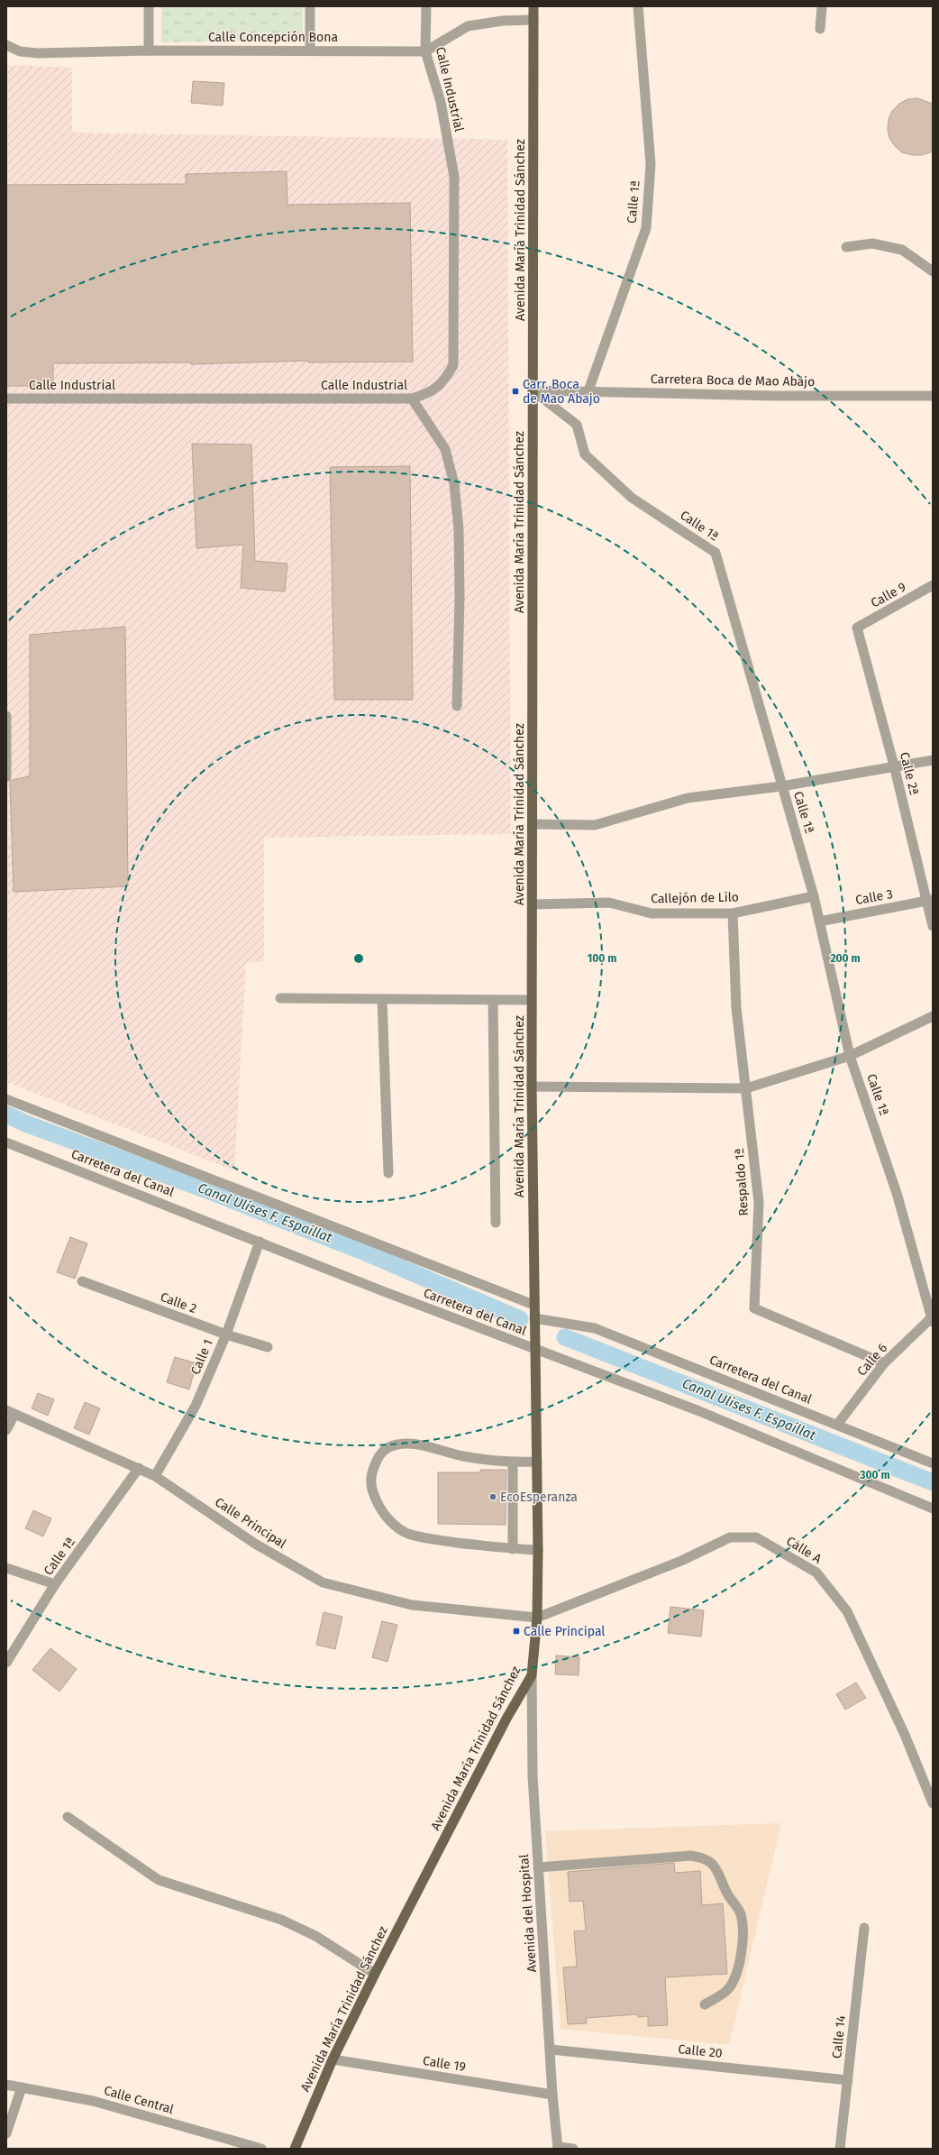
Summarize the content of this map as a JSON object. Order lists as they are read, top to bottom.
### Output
{
  "streets": {
    "main road": ["Avenida María Trinidad Sánchez"],
    "street": [
      "Calle Concepción Bona",
      "Calle Industrial",
      "Calle 1ª",
      "Carretera Boca de Mao Abajo",
      "Calle 9",
      "Calle 2ª",
      "Calle 3",
      "Callejón de Lilo",
      "Carretera del Canal",
      "Respaldo 1ª",
      "Calle 2",
      "Calle 1",
      "Calle 6",
      "Calle Principal",
      "Calle A",
      "Avenida del Hospital",
      "Calle 14",
      "Calle 20",
      "Calle 19",
      "Calle Central"
    ]
  },
  "crossings": [
    ["Calle Concepción Bona", "Calle Industrial"],
    ["Calle 1ª", "Avenida María Trinidad Sánchez"],
    ["Calle 1ª", "Carretera Boca de Mao Abajo"],
    ["Calle 1ª", "Calle 3"],
    ["Calle 1ª", "Callejón de Lilo"],
    ["Calle 1ª", "Calle 6"],
    ["Calle 1ª", "Calle Principal"],
    ["Avenida María Trinidad Sánchez", "Carretera Boca de Mao Abajo"],
    ["Avenida María Trinidad Sánchez", "Callejón de Lilo"],
    ["Avenida María Trinidad Sánchez", "Carretera del Canal"],
    ["Avenida María Trinidad Sánchez", "Calle Principal"],
    ["Avenida María Trinidad Sánchez", "Calle A"],
    ["Avenida María Trinidad Sánchez", "Avenida del Hospital"],
    ["Avenida María Trinidad Sánchez", "Calle 19"],
    ["Calle 9", "Calle 2ª"],
    ["Calle 2ª", "Calle 3"],
    ["Callejón de Lilo", "Respaldo 1ª"],
    ["Carretera del Canal", "Calle 1"],
    ["Carretera del Canal", "Calle 6"],
    ["Respaldo 1ª", "Calle 6"],
    ["Calle 2", "Calle 1"],
    ["Calle 1", "Calle Principal"],
    ["Calle Principal", "Calle A"],
    ["Avenida del Hospital", "Calle 20"],
    ["Avenida del Hospital", "Calle 19"],
    ["Calle 14", "Calle 20"]
  ],
  "water": ["Canal Ulises F. Espaillat"],
  "places": {
    "transit": ["Carr. Boca de Mao Abajo", "Calle Principal"],
    "other": ["EcoEsperanza"]
  },
  "rings": ["100 m", "200 m", "300 m"]
}
